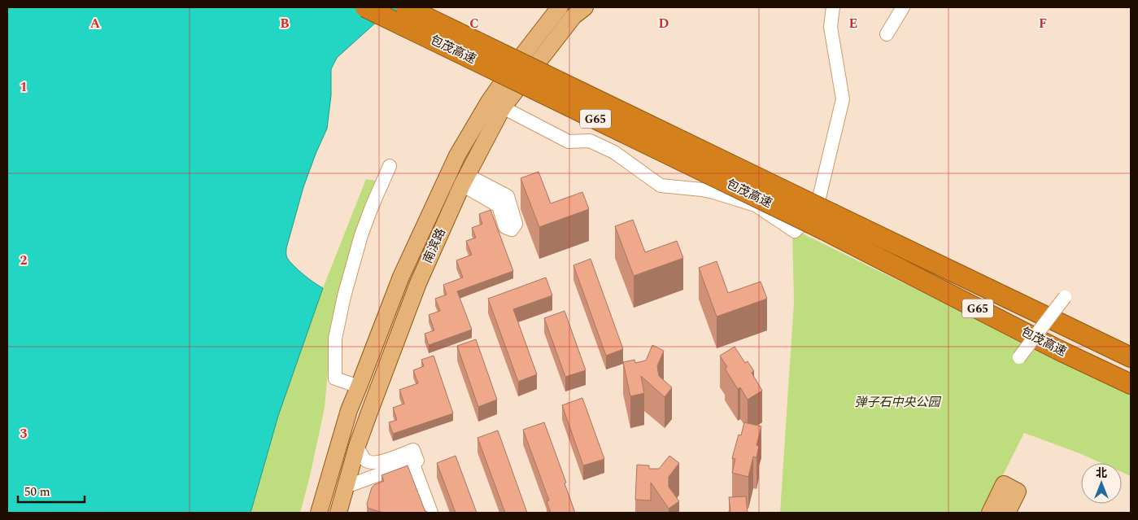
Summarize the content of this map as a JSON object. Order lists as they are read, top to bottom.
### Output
{
  "streets": {
    "highway": ["包茂高速", "G65"],
    "main road": ["南滨路"]
  },
  "parks": ["弹子石中央公园"],
  "scale_bar": "50 m",
  "north": "top",
  "grid": {
    "columns": [
      "A",
      "B",
      "C",
      "D",
      "E",
      "F"
    ],
    "rows": ["1", "2", "3"]
  }
}
